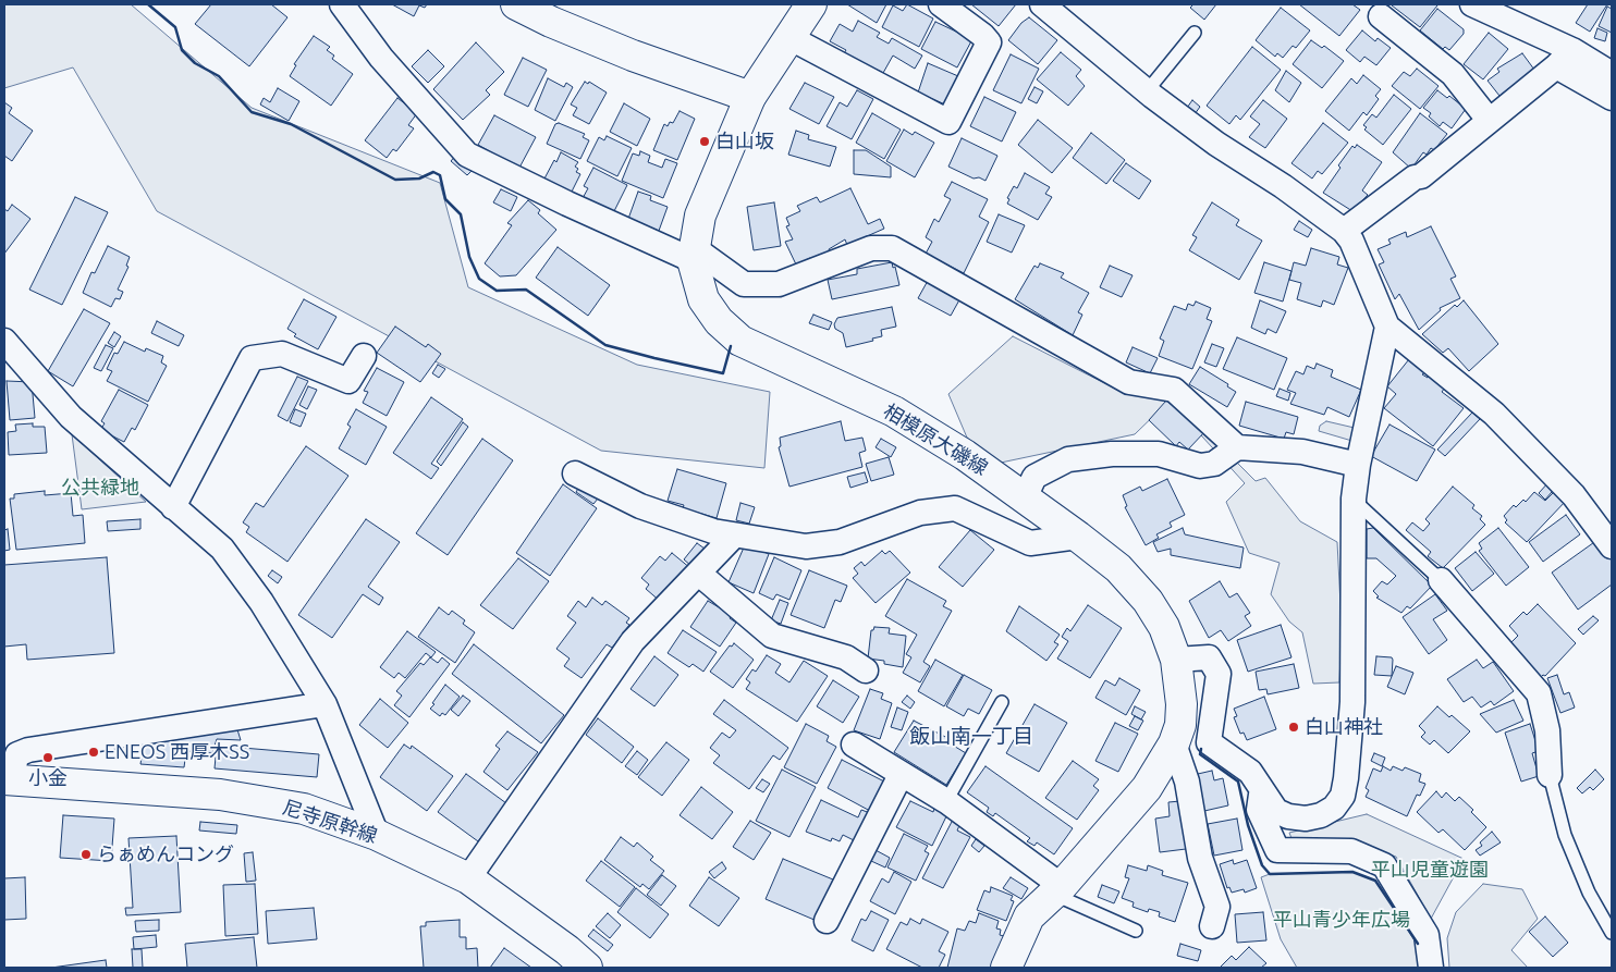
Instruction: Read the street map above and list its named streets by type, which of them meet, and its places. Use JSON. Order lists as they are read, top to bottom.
{
  "streets": {
    "main road": ["相模原大磯線", "尼寺原幹線"]
  },
  "districts": ["飯山南一丁目"],
  "parks": ["公共緑地", "平山児童遊園", "平山青少年広場"],
  "places": [
    "白山坂",
    "白山神社",
    "ENEOS 西厚木SS",
    "小金",
    "らぁめんコング"
  ]
}
